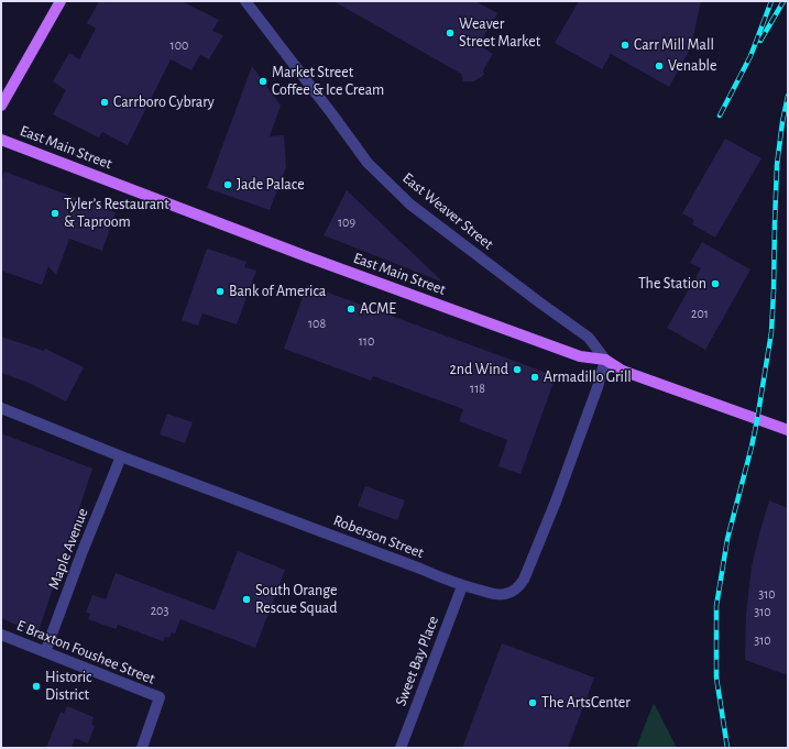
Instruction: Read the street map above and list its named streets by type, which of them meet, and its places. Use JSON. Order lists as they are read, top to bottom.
{
  "streets": {
    "main road": ["East Main Street"],
    "street": [
      "East Weaver Street",
      "Roberson Street",
      "Maple Avenue",
      "E Braxton Foushee Street",
      "Sweet Bay Place"
    ]
  },
  "crossings": [
    ["East Main Street", "East Weaver Street"],
    ["East Main Street", "Roberson Street"],
    ["East Weaver Street", "Roberson Street"],
    ["Roberson Street", "Maple Avenue"],
    ["Roberson Street", "Sweet Bay Place"],
    ["Maple Avenue", "E Braxton Foushee Street"]
  ],
  "places": [
    "Weaver Street Market",
    "Carr Mill Mall",
    "Venable",
    "Market Street Coffee & Ice Cream",
    "Carrboro Cybrary",
    "Jade Palace",
    "Tyler’s Restaurant & Taproom",
    "The Station",
    "Bank of America",
    "ACME",
    "2nd Wind",
    "Armadillo Grill",
    "South Orange Rescue Squad",
    "Historic District",
    "The ArtsCenter"
  ],
  "house_numbers": [
    "100",
    "109",
    "201",
    "108",
    "110",
    "118",
    "310",
    "203",
    "310",
    "310"
  ]
}
